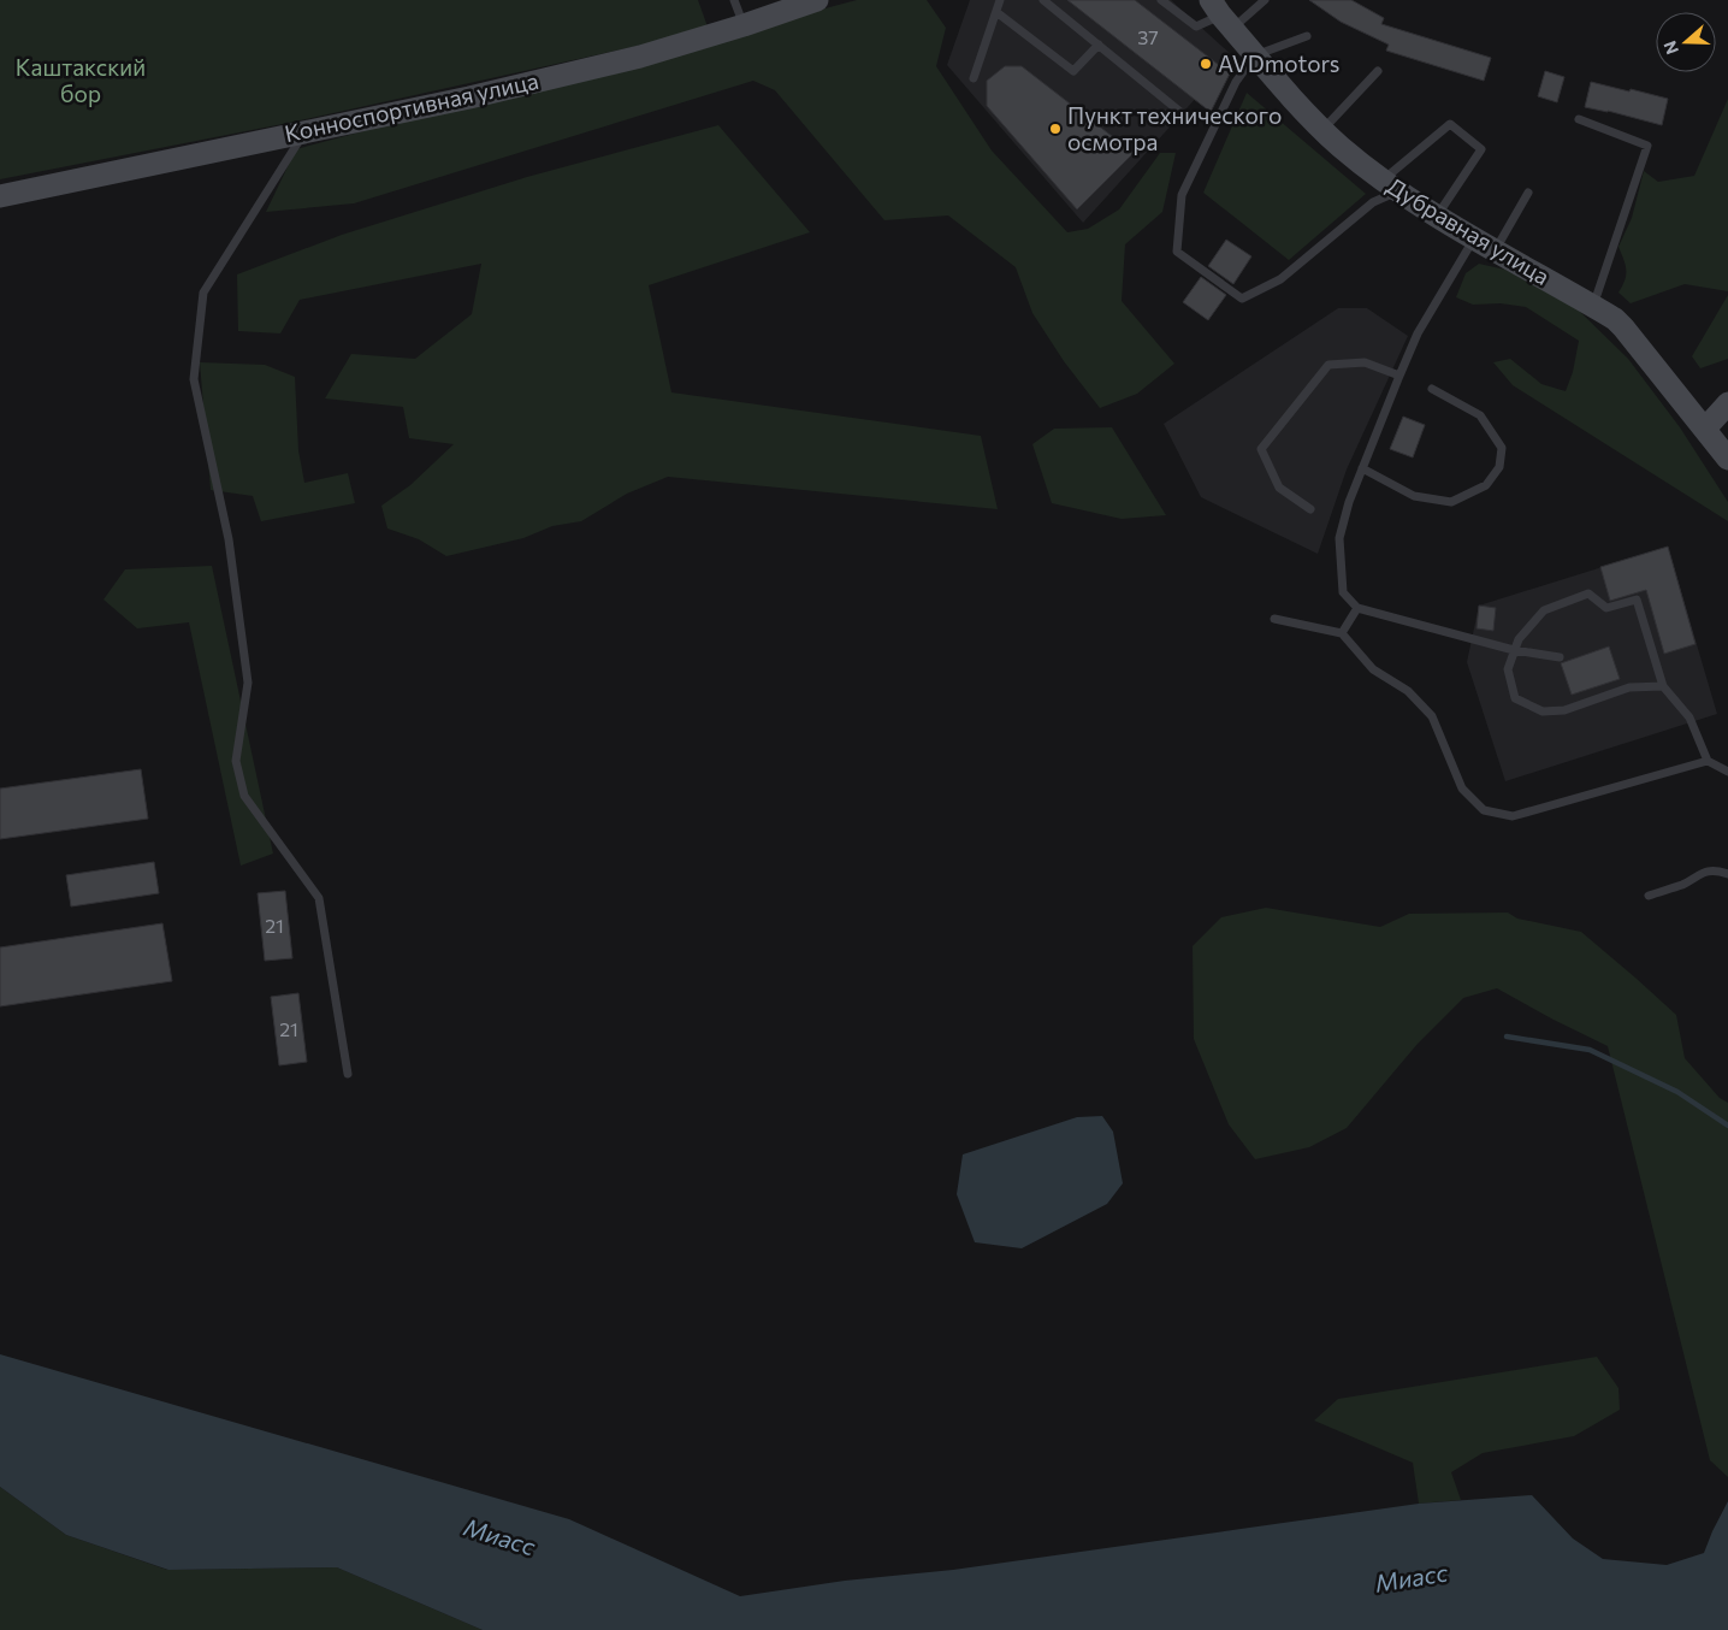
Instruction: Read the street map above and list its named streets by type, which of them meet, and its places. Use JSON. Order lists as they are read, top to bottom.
{
  "streets": {
    "main road": ["Конноспортивная улица", "Дубравная улица"]
  },
  "water": ["Миасс"],
  "parks": ["Каштакский бор"],
  "places": ["AVDmotors", "Пункт технического осмотра"],
  "house_numbers": ["37", "21", "21"],
  "north": "left"
}
